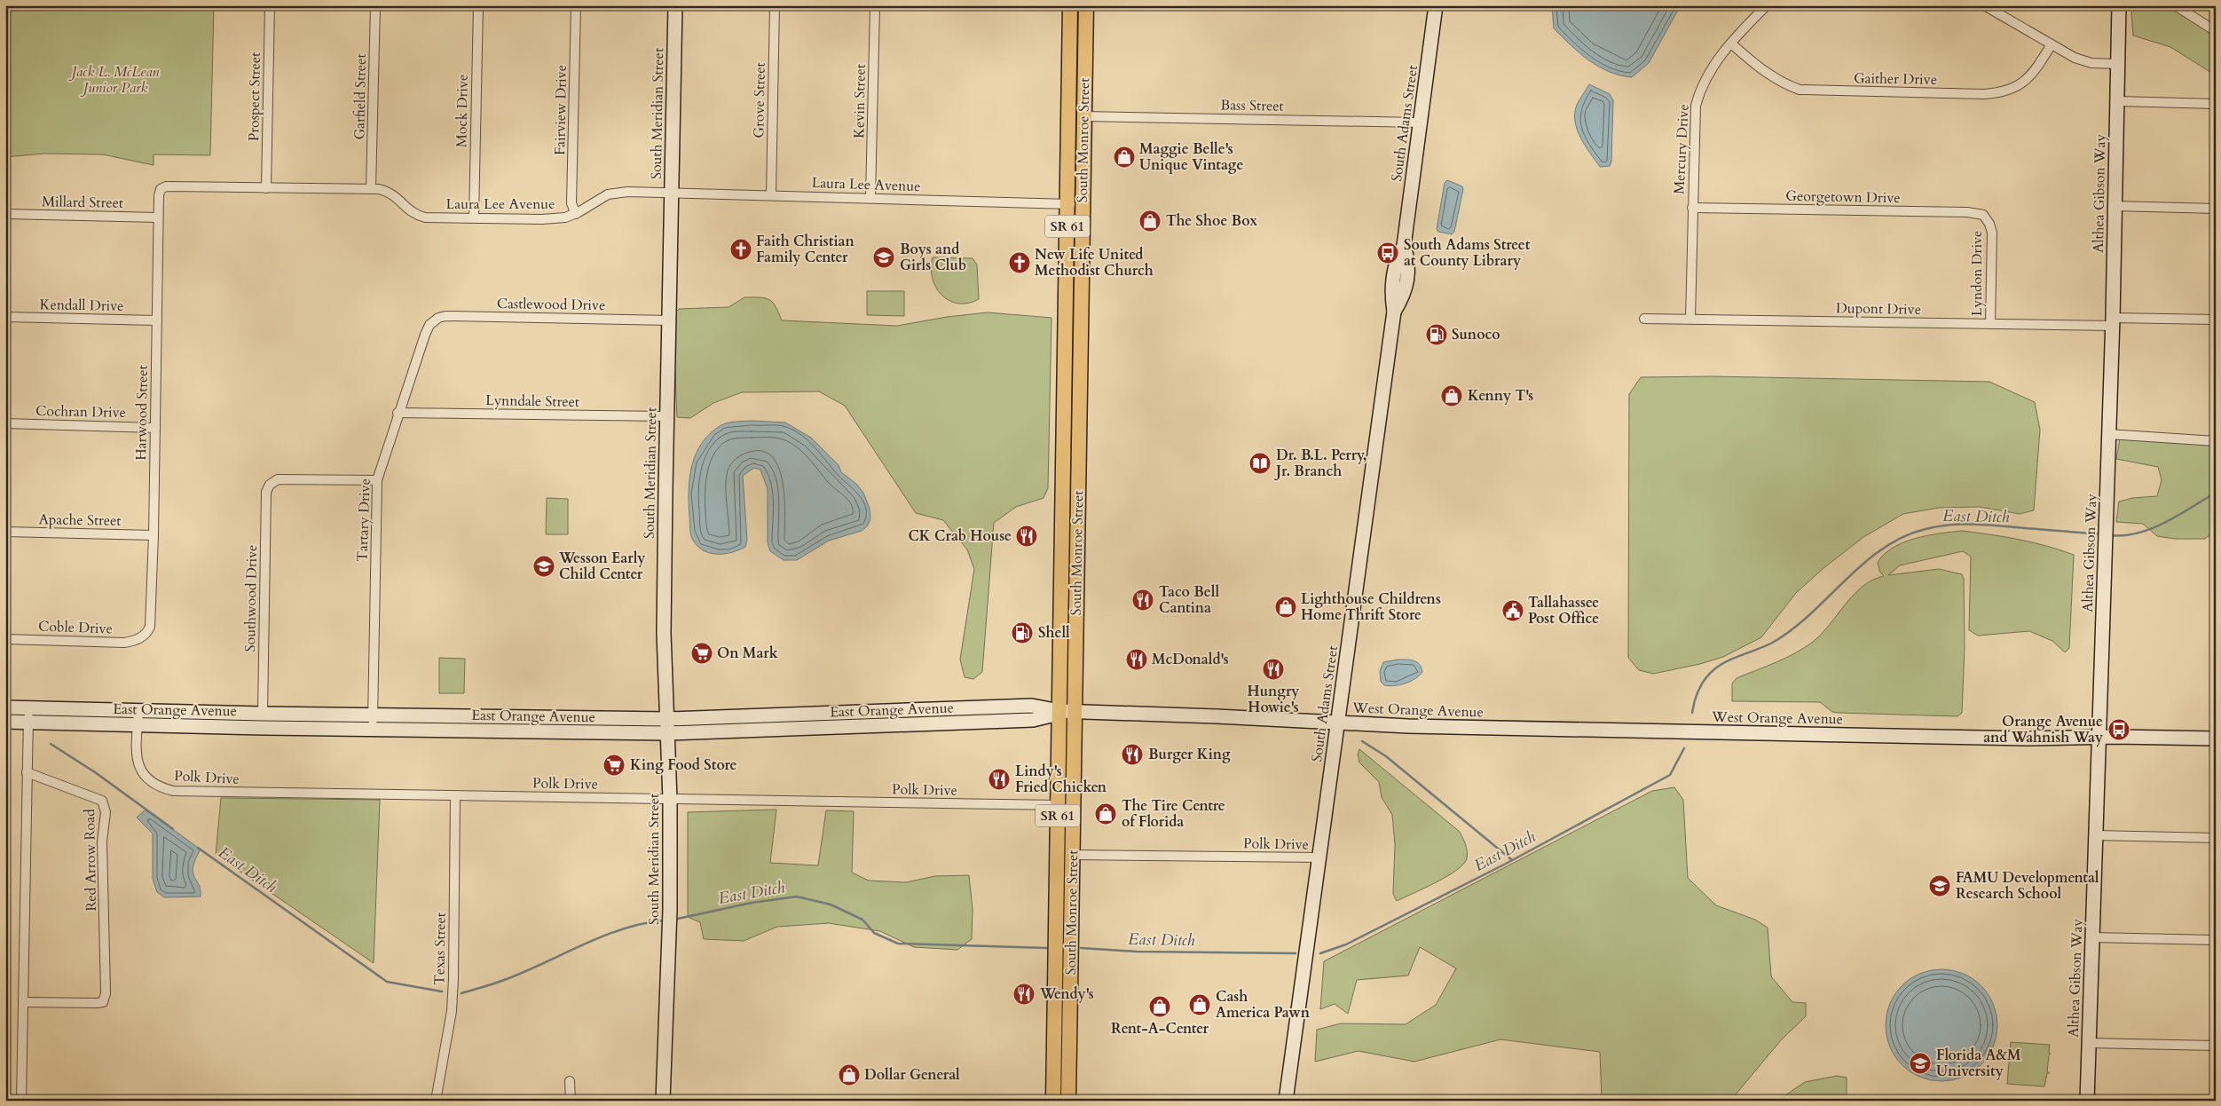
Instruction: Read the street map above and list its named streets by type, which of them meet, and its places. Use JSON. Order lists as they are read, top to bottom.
{
  "streets": {
    "main road": ["South Monroe Street", "SR 61"],
    "street": [
      "Gaither Drive",
      "Prospect Street",
      "Garfield Street",
      "Grove Street",
      "Kevin Street",
      "Bass Street",
      "Fairview Drive",
      "Mock Drive",
      "South Meridian Street",
      "South Adams Street",
      "Mercury Drive",
      "Laura Lee Avenue",
      "Althea Gibson Way",
      "Georgetown Drive",
      "Millard Street",
      "Lyndon Drive",
      "Castlewood Drive",
      "Kendall Drive",
      "Dupont Drive",
      "Lynndale Street",
      "Cochran Drive",
      "Harwood Street",
      "Apache Street",
      "Tartary Drive",
      "Southwood Drive",
      "Coble Drive",
      "East Orange Avenue",
      "West Orange Avenue",
      "Polk Drive",
      "Red Arrow Road",
      "Texas Street"
    ]
  },
  "crossings": [
    ["Gaither Drive", "Mercury Drive"],
    ["Prospect Street", "Laura Lee Avenue"],
    ["Garfield Street", "Laura Lee Avenue"],
    ["Grove Street", "Laura Lee Avenue"],
    ["Kevin Street", "Laura Lee Avenue"],
    ["Bass Street", "South Adams Street"],
    ["Bass Street", "South Monroe Street"],
    ["Fairview Drive", "Laura Lee Avenue"],
    ["Mock Drive", "Laura Lee Avenue"],
    ["South Meridian Street", "Laura Lee Avenue"],
    ["South Meridian Street", "Castlewood Drive"],
    ["South Meridian Street", "Lynndale Street"],
    ["South Meridian Street", "East Orange Avenue"],
    ["South Meridian Street", "Polk Drive"],
    ["South Adams Street", "East Orange Avenue"],
    ["South Adams Street", "West Orange Avenue"],
    ["South Adams Street", "Polk Drive"],
    ["South Monroe Street", "Laura Lee Avenue"],
    ["South Monroe Street", "East Orange Avenue"],
    ["South Monroe Street", "Polk Drive"],
    ["Mercury Drive", "Georgetown Drive"],
    ["Mercury Drive", "Dupont Drive"],
    ["Laura Lee Avenue", "Harwood Street"],
    ["Althea Gibson Way", "Dupont Drive"],
    ["Althea Gibson Way", "West Orange Avenue"],
    ["Georgetown Drive", "Lyndon Drive"],
    ["Millard Street", "Harwood Street"],
    ["Lyndon Drive", "Dupont Drive"],
    ["Castlewood Drive", "Tartary Drive"],
    ["Kendall Drive", "Harwood Street"],
    ["Lynndale Street", "Tartary Drive"],
    ["Cochran Drive", "Harwood Street"],
    ["Harwood Street", "Apache Street"],
    ["Harwood Street", "Coble Drive"],
    ["Tartary Drive", "Southwood Drive"],
    ["Tartary Drive", "East Orange Avenue"],
    ["Southwood Drive", "East Orange Avenue"],
    ["East Orange Avenue", "West Orange Avenue"],
    ["East Orange Avenue", "Polk Drive"],
    ["Polk Drive", "Texas Street"]
  ],
  "water": ["East Ditch"],
  "parks": ["Jack L. McLean Junior Park"],
  "places": {
    "shop": [
      "Maggie Belle's Unique Vintage",
      "The Shoe Box",
      "Kenny T's",
      "Lighthouse Childrens Home Thrift Store",
      "The Tire Centre of Florida",
      "Cash America Pawn",
      "Rent-A-Center",
      "Dollar General"
    ],
    "church": ["Faith Christian Family Center", "New Life United Methodist Church"],
    "bus stop": ["South Adams Street at County Library", "Orange Avenue and Wahnish Way"],
    "school or university": [
      "Boys and Girls Club",
      "Wesson Early Child Center",
      "FAMU Developmental Research School",
      "Florida A&M University"
    ],
    "fuel station": ["Sunoco", "Shell"],
    "library": ["Dr. B.L. Perry, Jr. Branch"],
    "restaurant": [
      "CK Crab House",
      "Taco Bell Cantina",
      "McDonald's",
      "Hungry Howie's",
      "Burger King",
      "Lindy's Fried Chicken",
      "Wendy's"
    ],
    "public building": ["Tallahassee Post Office"],
    "supermarket": ["On Mark", "King Food Store"]
  }
}
